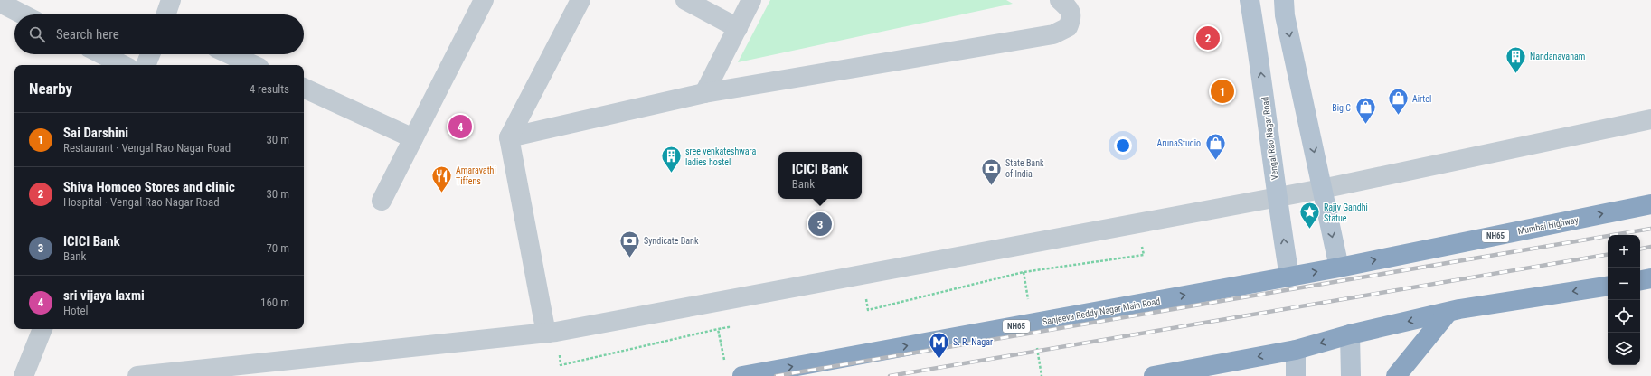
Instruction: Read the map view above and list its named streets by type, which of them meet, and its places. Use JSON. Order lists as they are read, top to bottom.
{
  "streets": {
    "highway": ["Mumbai Highway", "NH65", "Sanjeeva Reddy Nagar Main Road"],
    "main road": ["Vengal Rao Nagar Road"]
  },
  "crossings": [
    ["Vengal Rao Nagar Road", "NH65"],
    ["Vengal Rao Nagar Road", "Sanjeeva Reddy Nagar Main Road"],
    ["Mumbai Highway", "NH65"],
    ["NH65", "Sanjeeva Reddy Nagar Main Road"]
  ],
  "one_way": ["Sanjeeva Reddy Nagar Main Road"],
  "places": {
    "building": ["Nandanavanam", "sree venkateshwara ladies hostel"],
    "shop": ["Airtel", "Big C", "ArunaStudio"],
    "bank": ["State Bank of India", "Syndicate Bank"],
    "restaurant": ["Amaravathi Tiffens"],
    "place": ["Rajiv Gandhi Statue"],
    "metro station": ["S. R. Nagar"]
  },
  "page": {
    "search": "Search here",
    "pins": [
      "2",
      "1",
      "4",
      "3"
    ],
    "heading": ["Nearby", "4 results"],
    "list": [
      {
        "mark": "1",
        "name": "Sai Darshini",
        "note": "Restaurant · Vengal Rao Nagar Road",
        "value": "30 m"
      },
      {
        "mark": "2",
        "name": "Shiva Homoeo Stores and clinic",
        "note": "Hospital · Vengal Rao Nagar Road",
        "value": "30 m"
      },
      {
        "mark": "3",
        "name": "ICICI Bank",
        "note": "Bank",
        "value": "70 m"
      },
      {
        "mark": "4",
        "name": "sri vijaya laxmi",
        "note": "Hotel",
        "value": "160 m"
      }
    ],
    "popup": ["ICICI Bank", "Bank"],
    "map_buttons": ["+", "−"]
  }
}
